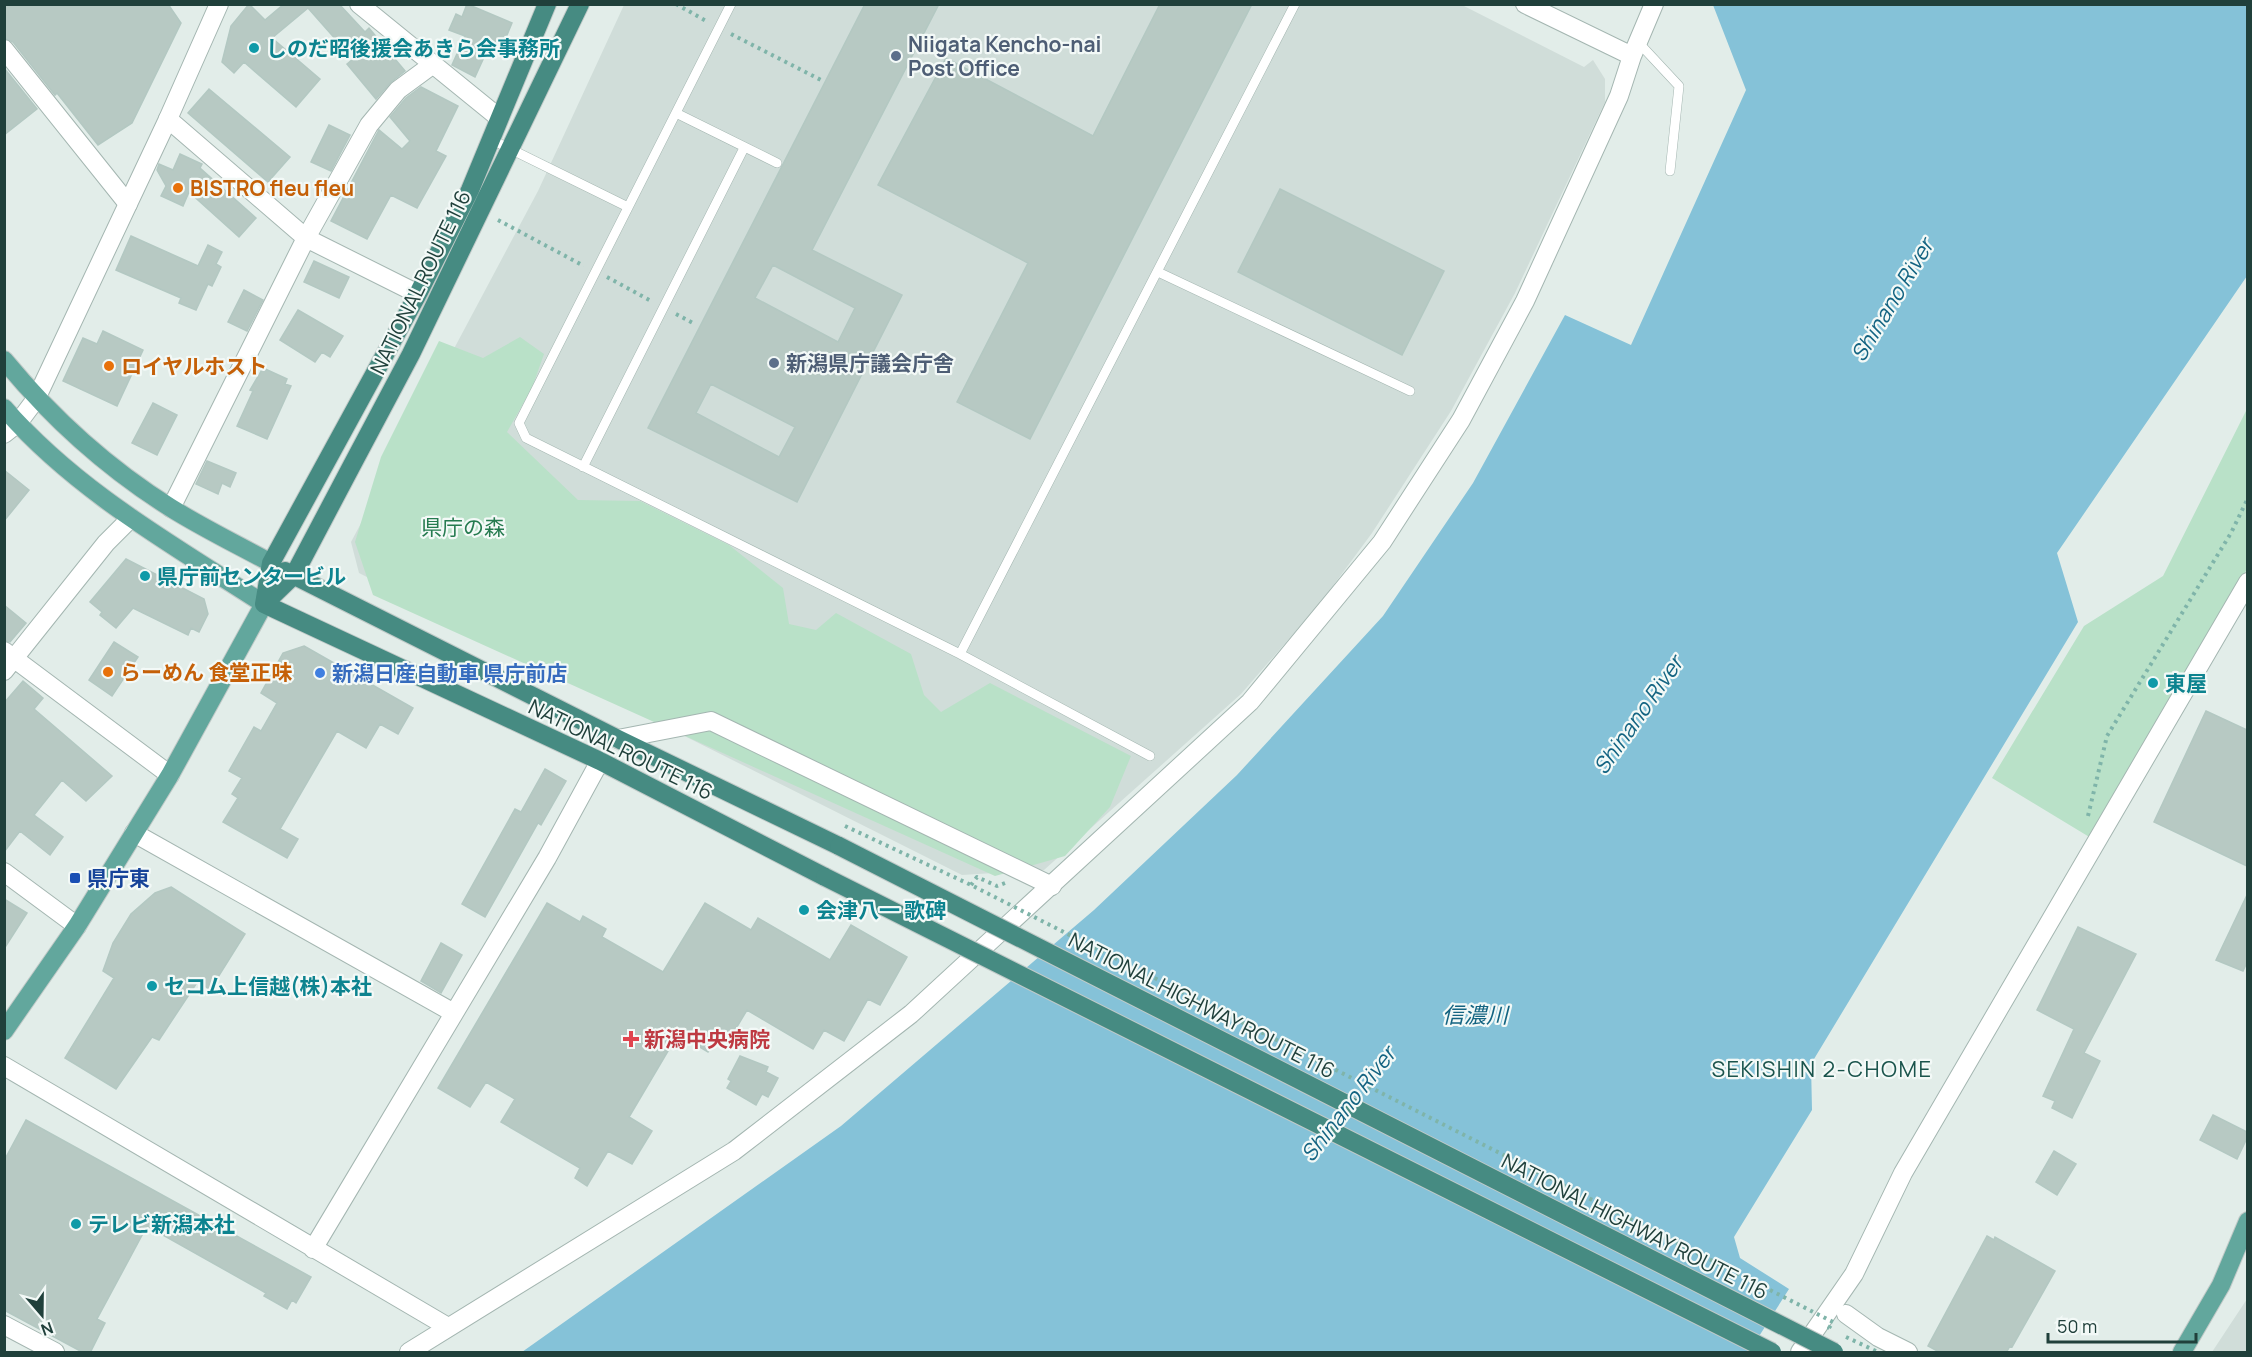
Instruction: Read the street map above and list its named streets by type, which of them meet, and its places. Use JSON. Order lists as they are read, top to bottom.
{
  "streets": {
    "highway": ["NATIONAL ROUTE 116", "NATIONAL HIGHWAY ROUTE 116"]
  },
  "crossings": [
    ["NATIONAL ROUTE 116", "NATIONAL HIGHWAY ROUTE 116"]
  ],
  "districts": ["SEKISHIN 2-CHOME"],
  "water": ["Shinano River", "信濃川"],
  "parks": ["県庁の森"],
  "places": {
    "other": [
      "しのだ昭後援会あきら会事務所",
      "Niigata Kencho-nai Post Office",
      "BISTRO fleu fleu",
      "新潟県庁議会庁舎",
      "ロイヤルホスト",
      "県庁前センタービル",
      "らーめん 食堂正味",
      "新潟日産自動車 県庁前店",
      "東屋",
      "会津八一 歌碑",
      "セコム上信越(株)本社",
      "テレビ新潟本社"
    ],
    "transit": ["県庁東"],
    "health": ["新潟中央病院"]
  },
  "scale_bar": "50 m",
  "north": "bottom"
}
